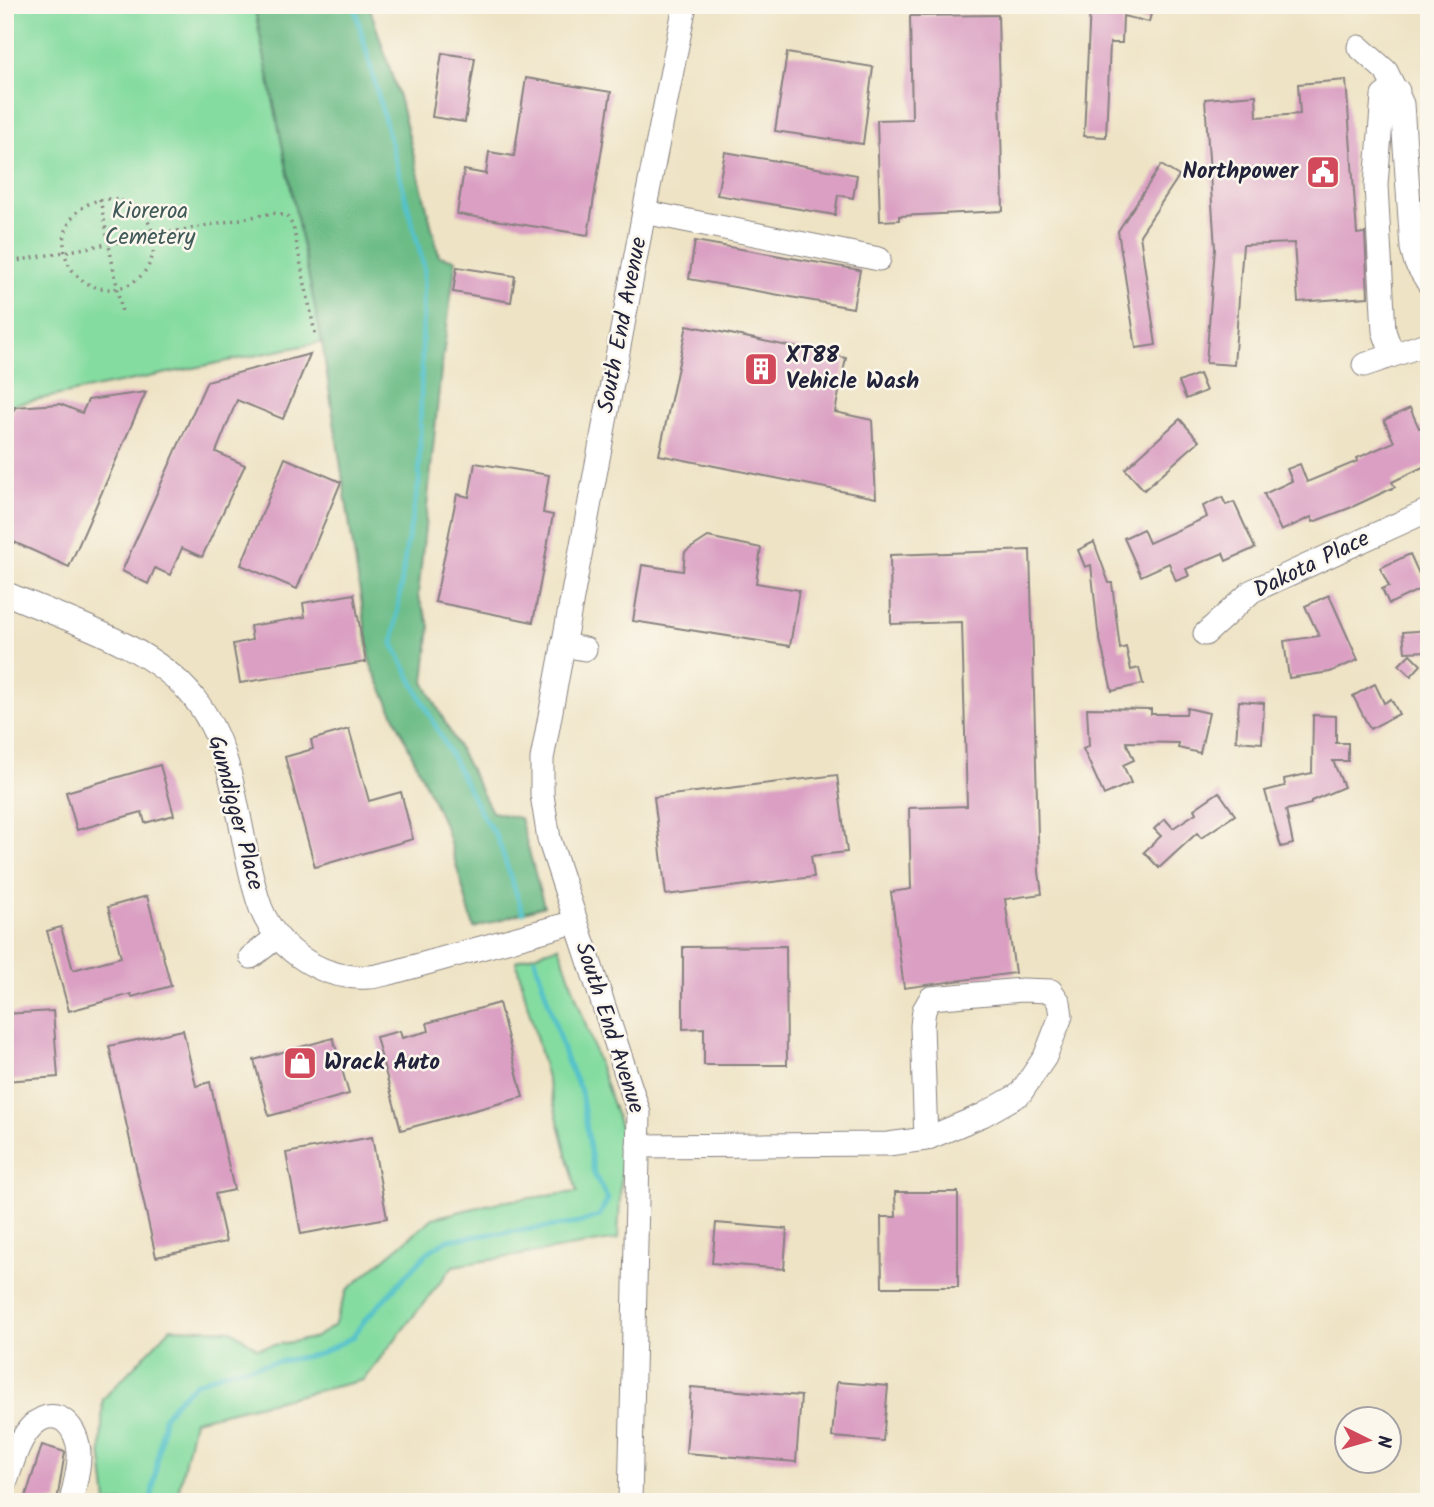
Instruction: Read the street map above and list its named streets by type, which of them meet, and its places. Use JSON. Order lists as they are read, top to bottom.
{
  "streets": {
    "street": ["South End Avenue", "Dakota Place", "Gumdigger Place"]
  },
  "crossings": [
    ["South End Avenue", "Gumdigger Place"]
  ],
  "parks": ["Kioreroa Cemetery"],
  "places": {
    "public building": ["Northpower"],
    "building": ["XT88 Vehicle Wash"],
    "shop": ["Wrack Auto"]
  },
  "north": "right"
}
